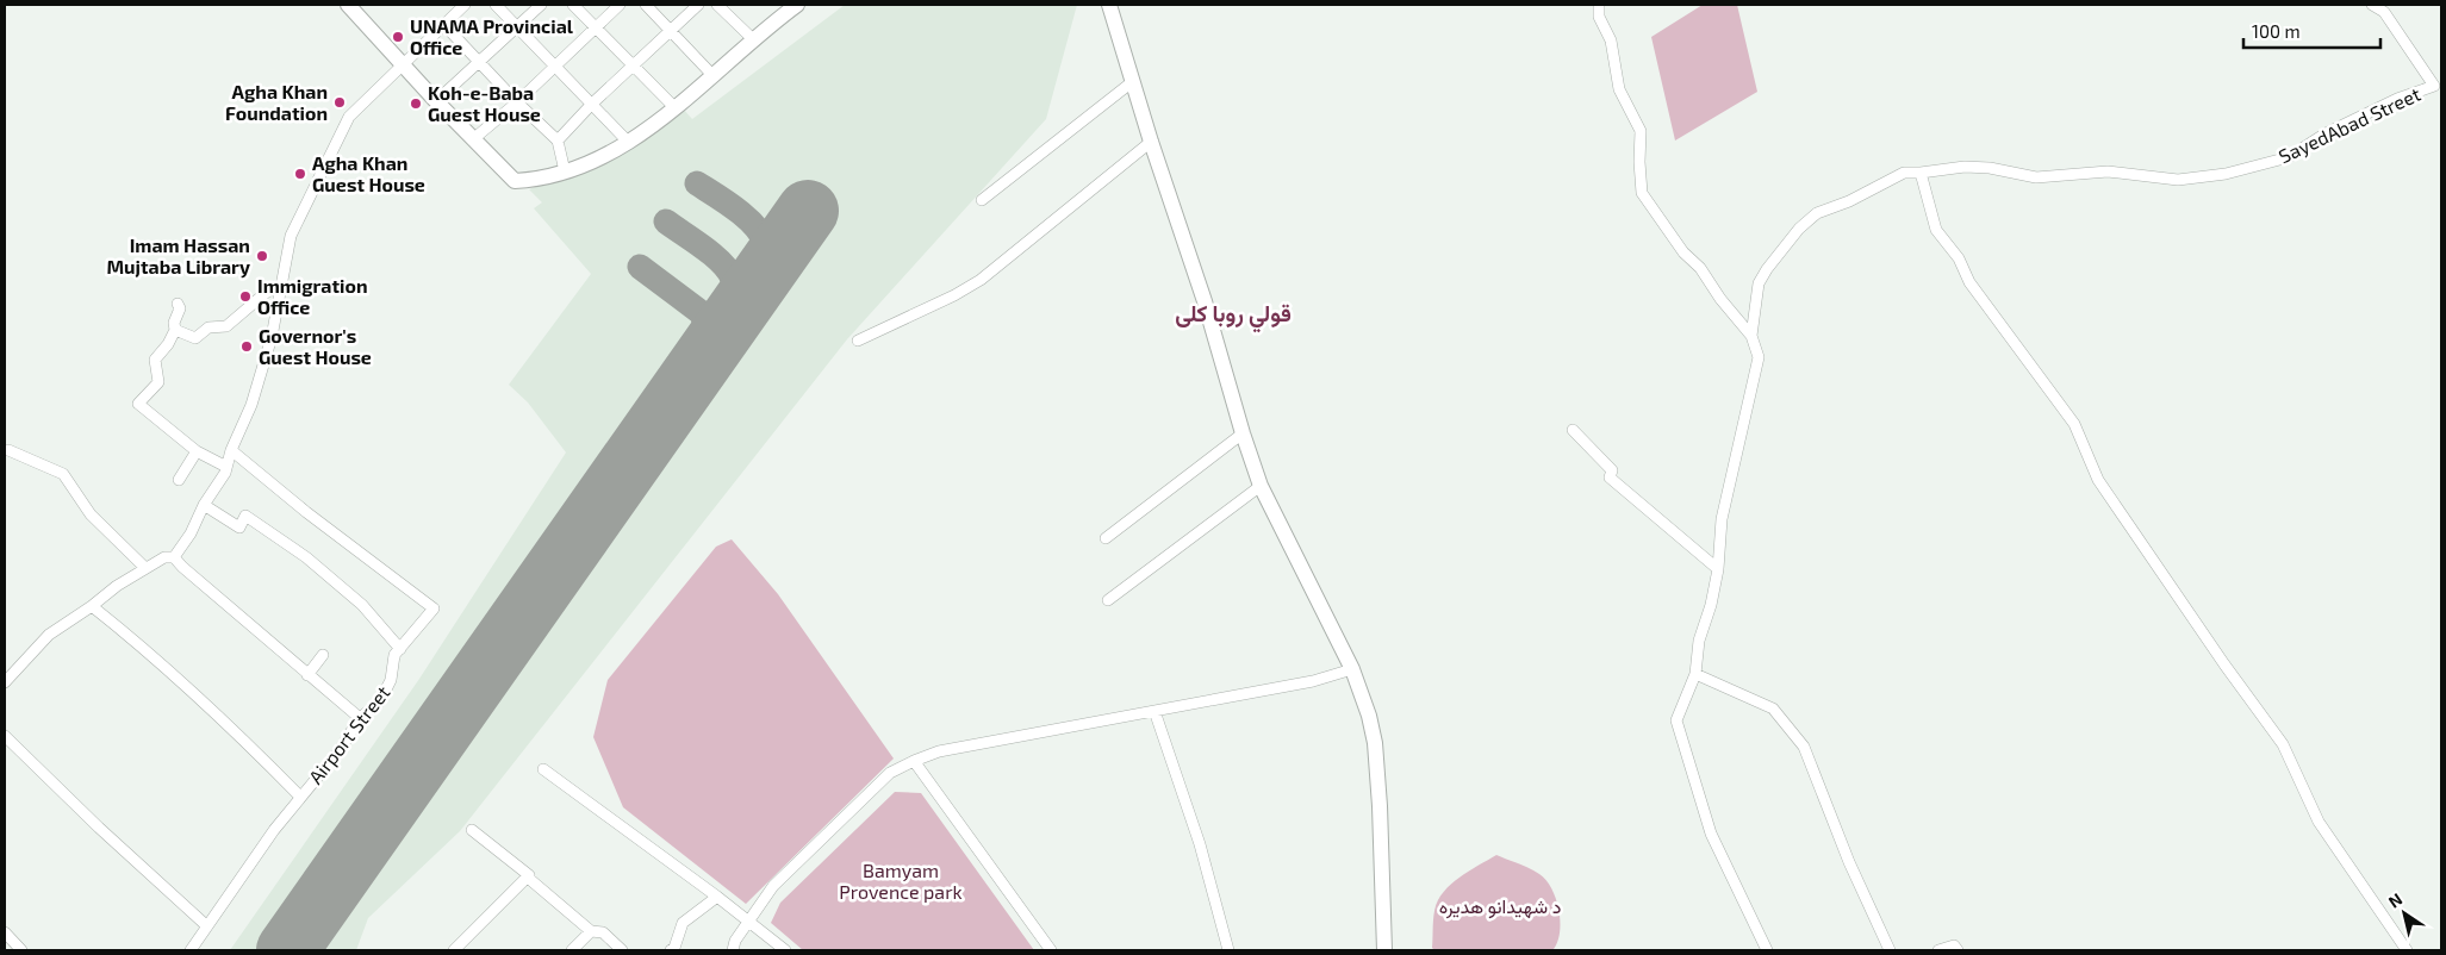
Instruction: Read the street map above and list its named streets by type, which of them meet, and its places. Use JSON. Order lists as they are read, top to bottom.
{
  "streets": {
    "street": ["SayedAbad Street", "Airport Street"]
  },
  "districts": ["قولي روبا کلی"],
  "parks": ["Bamyam Provence park", "د شهیدانو هدیره"],
  "places": [
    "UNAMA Provincial Office",
    "Agha Khan Foundation",
    "Koh-e-Baba Guest House",
    "Agha Khan Guest House",
    "Imam Hassan Mujtaba Library",
    "Immigration Office",
    "Governor's Guest House"
  ],
  "scale_bar": "100 m",
  "north": "top left"
}
